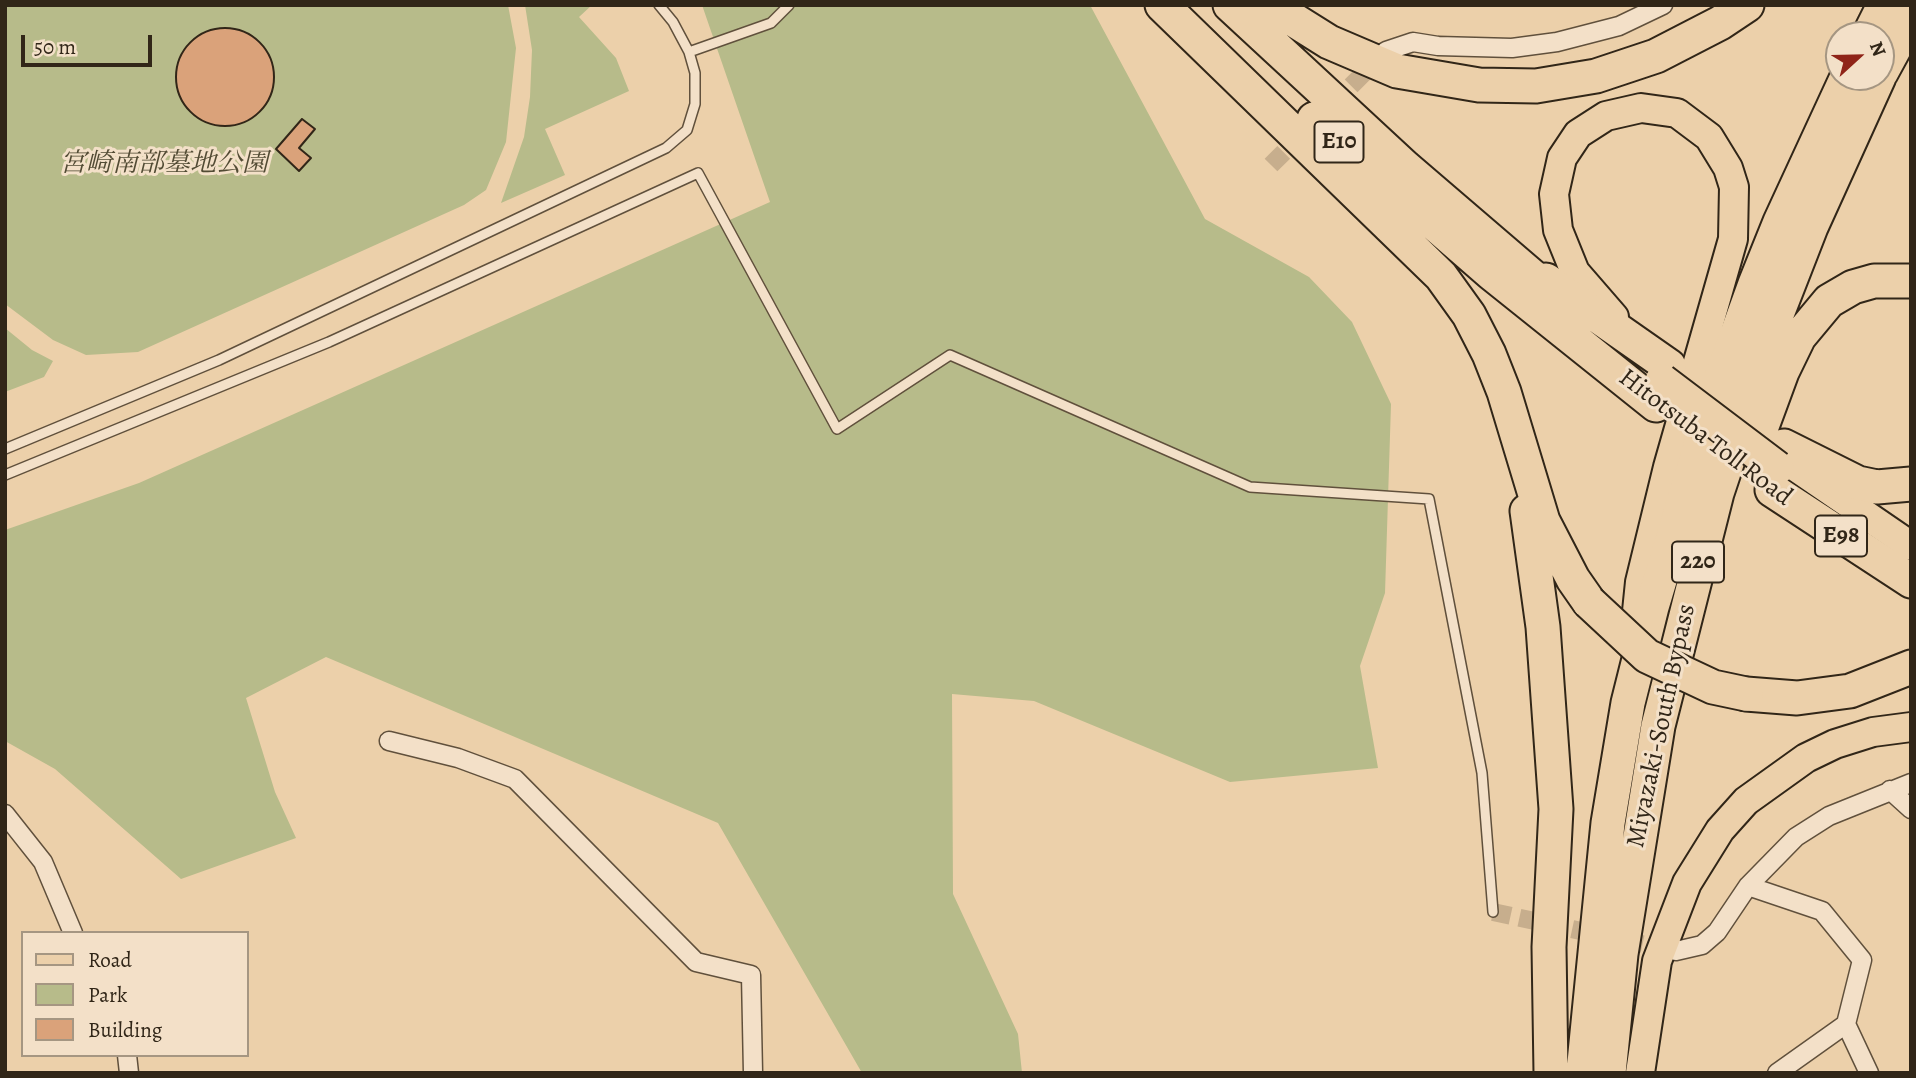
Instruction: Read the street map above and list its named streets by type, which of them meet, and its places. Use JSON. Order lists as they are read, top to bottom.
{
  "streets": {
    "highway": [
      "E10",
      "Hitotsuba Toll Road",
      "E98",
      "220",
      "Miyazaki-South Bypass"
    ]
  },
  "crossings": [
    ["E10", "E98"],
    ["Hitotsuba Toll Road", "E98"]
  ],
  "parks": ["宮崎南部墓地公園"],
  "legend": ["Road", "Park", "Building"],
  "scale_bar": "50 m",
  "north": "right"
}
